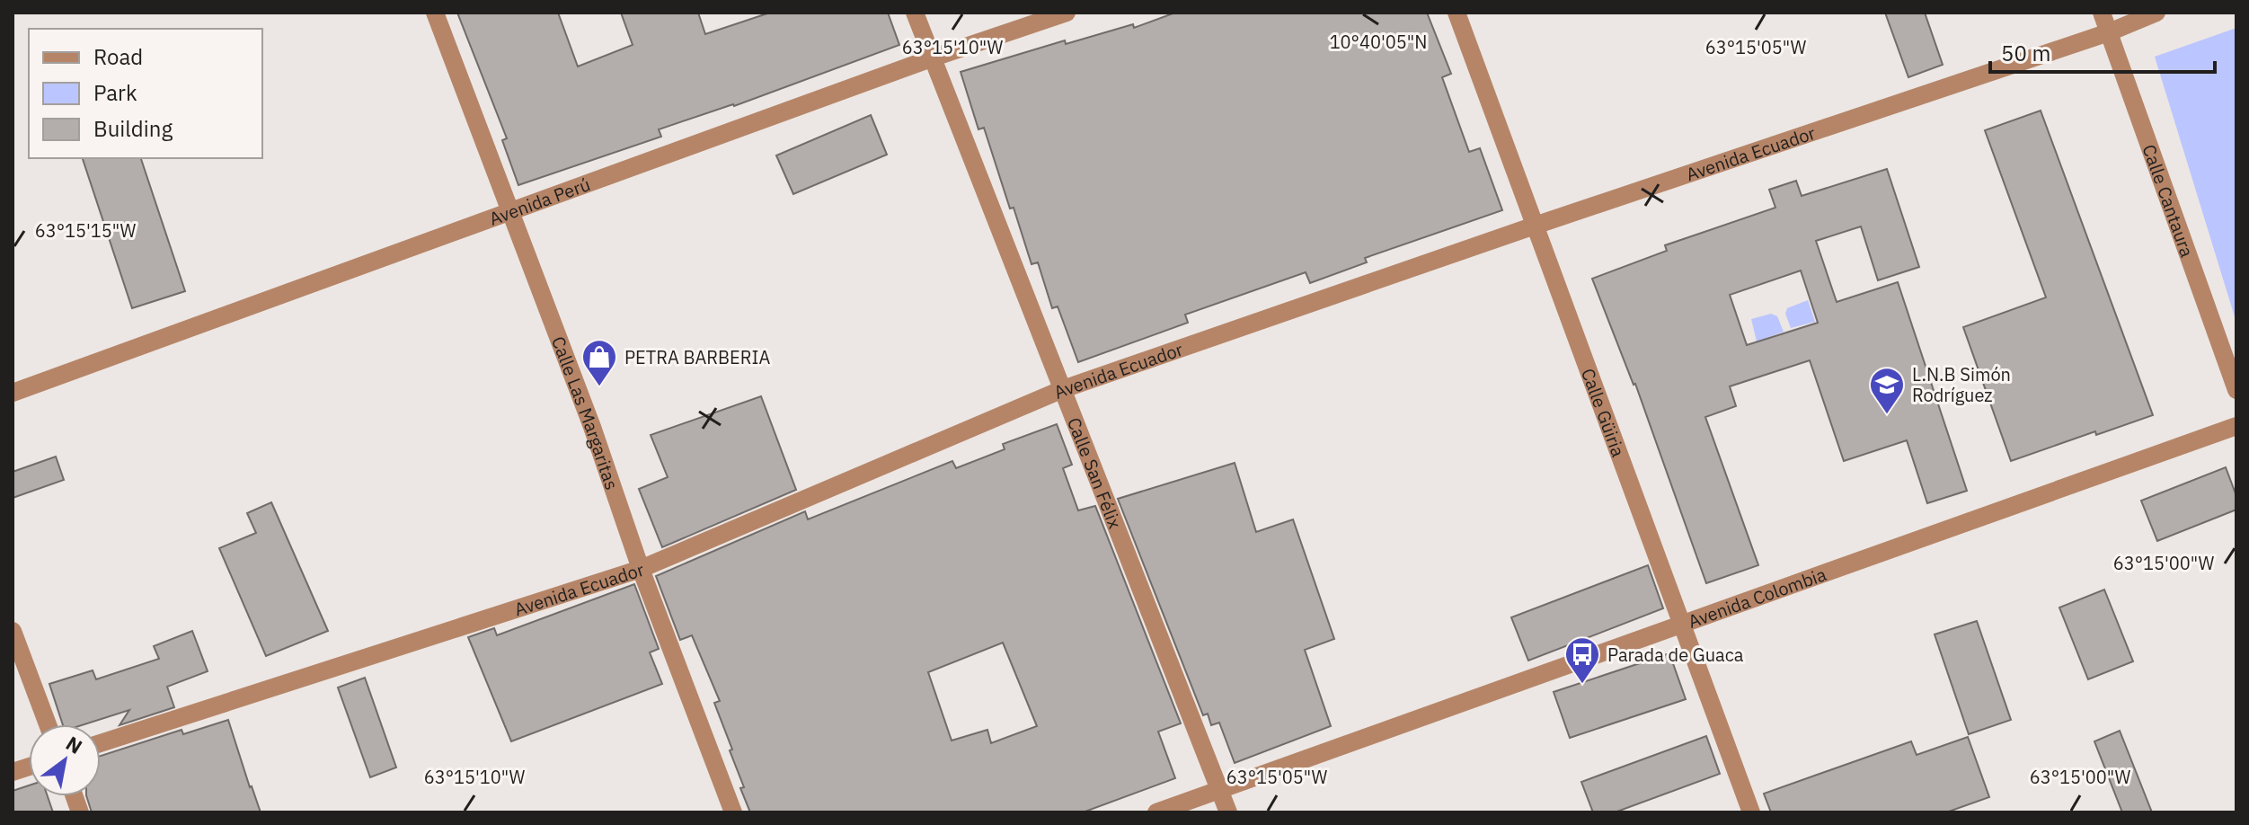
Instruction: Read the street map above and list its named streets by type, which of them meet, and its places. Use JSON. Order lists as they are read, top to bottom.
{
  "streets": {
    "street": [
      "Avenida Ecuador",
      "Avenida Perú",
      "Calle Cantaura",
      "Calle Las Margaritas",
      "Calle Güiria",
      "Calle San Félix",
      "Avenida Colombia"
    ]
  },
  "crossings": [
    ["Avenida Ecuador", "Calle Cantaura"],
    ["Avenida Ecuador", "Calle Las Margaritas"],
    ["Avenida Ecuador", "Calle Güiria"],
    ["Avenida Ecuador", "Calle San Félix"],
    ["Avenida Perú", "Calle Las Margaritas"],
    ["Avenida Perú", "Calle San Félix"],
    ["Calle Güiria", "Avenida Colombia"],
    ["Calle San Félix", "Avenida Colombia"]
  ],
  "places": {
    "shop": ["PETRA BARBERIA"],
    "school or university": ["L.N.B Simón Rodríguez"],
    "bus stop": ["Parada de Guaca"]
  },
  "legend": ["Road", "Park", "Building"],
  "scale_bar": "50 m",
  "north": "top right",
  "coordinates": [
    "10°40'05\"N",
    "63°15'10\"W",
    "63°15'05\"W",
    "63°15'15\"W",
    "63°15'00\"W"
  ]
}
